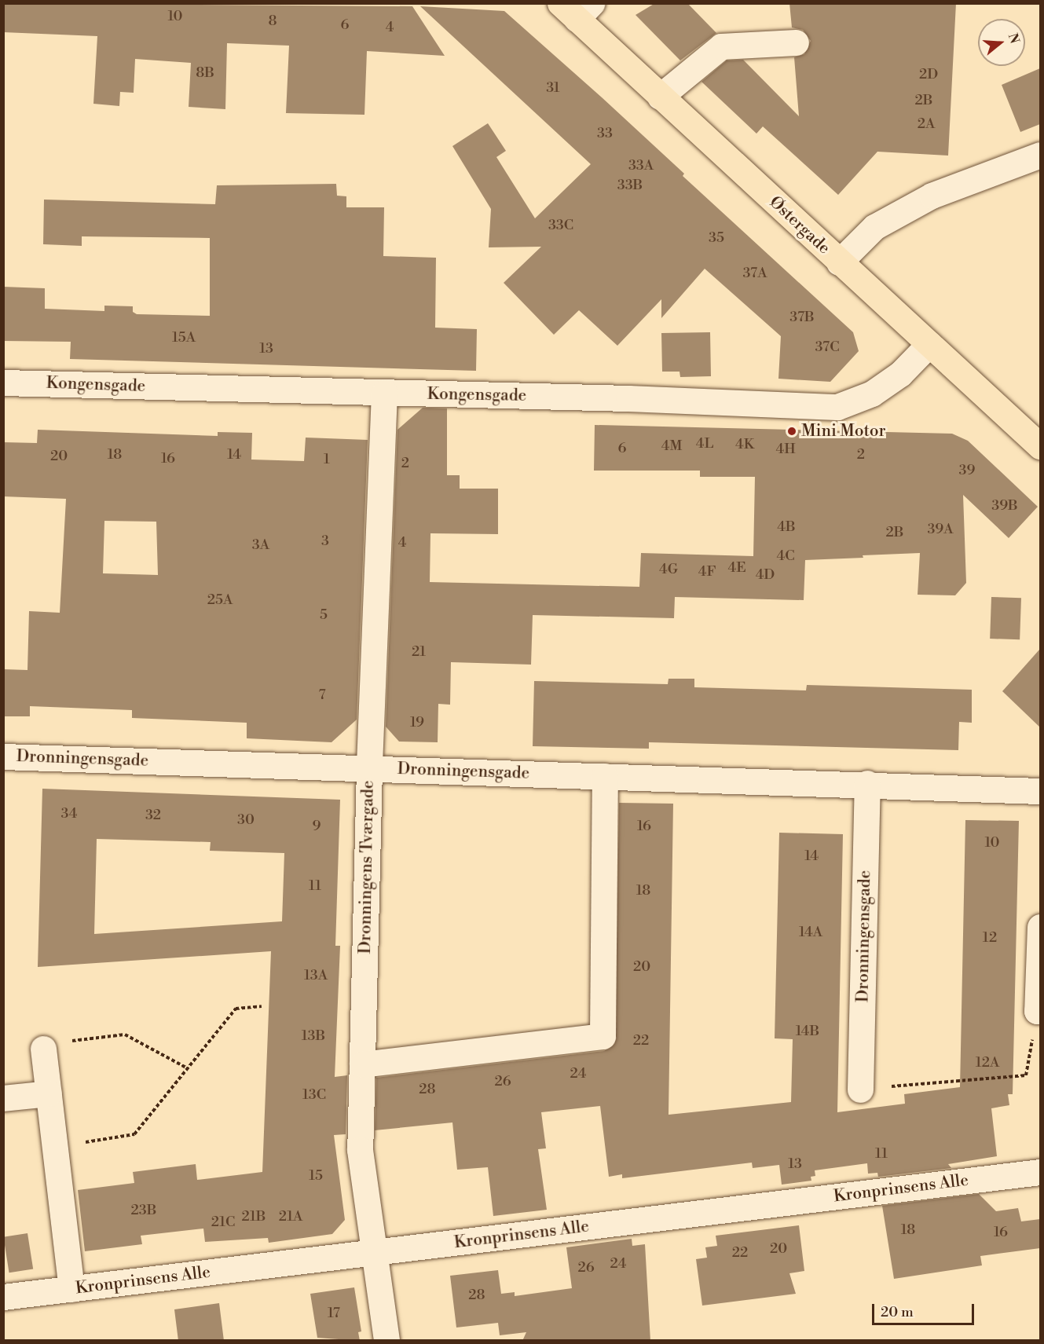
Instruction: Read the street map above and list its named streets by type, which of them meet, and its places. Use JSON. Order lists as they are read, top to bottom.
{
  "streets": {
    "main road": ["Østergade"],
    "street": [
      "Kongensgade",
      "Dronningensgade",
      "Dronningens Tværgade",
      "Kronprinsens Alle"
    ]
  },
  "crossings": [
    ["Østergade", "Kongensgade"],
    ["Kongensgade", "Dronningens Tværgade"],
    ["Dronningensgade", "Dronningens Tværgade"],
    ["Dronningens Tværgade", "Kronprinsens Alle"]
  ],
  "places": ["Mini Motor"],
  "house_numbers": [
    "10",
    "8",
    "6",
    "4",
    "8B",
    "2D",
    "31",
    "2B",
    "2A",
    "33",
    "33A",
    "33B",
    "33C",
    "35",
    "37A",
    "37B",
    "15A",
    "37C",
    "13",
    "4L",
    "4K",
    "4M",
    "6",
    "4H",
    "18",
    "14",
    "2",
    "20",
    "16",
    "1",
    "2",
    "39",
    "39B",
    "4B",
    "39A",
    "2B",
    "3",
    "4",
    "3A",
    "4C",
    "4E",
    "4G",
    "4F",
    "4D",
    "25A",
    "5",
    "21",
    "7",
    "19",
    "34",
    "32",
    "30",
    "9",
    "16",
    "10",
    "14",
    "11",
    "18",
    "14A",
    "12",
    "20",
    "13A",
    "14B",
    "13B",
    "22",
    "12A",
    "24",
    "26",
    "28",
    "13C",
    "11",
    "13",
    "15",
    "23B",
    "21B",
    "21A",
    "21C",
    "18",
    "16",
    "20",
    "22",
    "24",
    "26",
    "28",
    "17"
  ],
  "scale_bar": "20 m",
  "north": "right"
}
